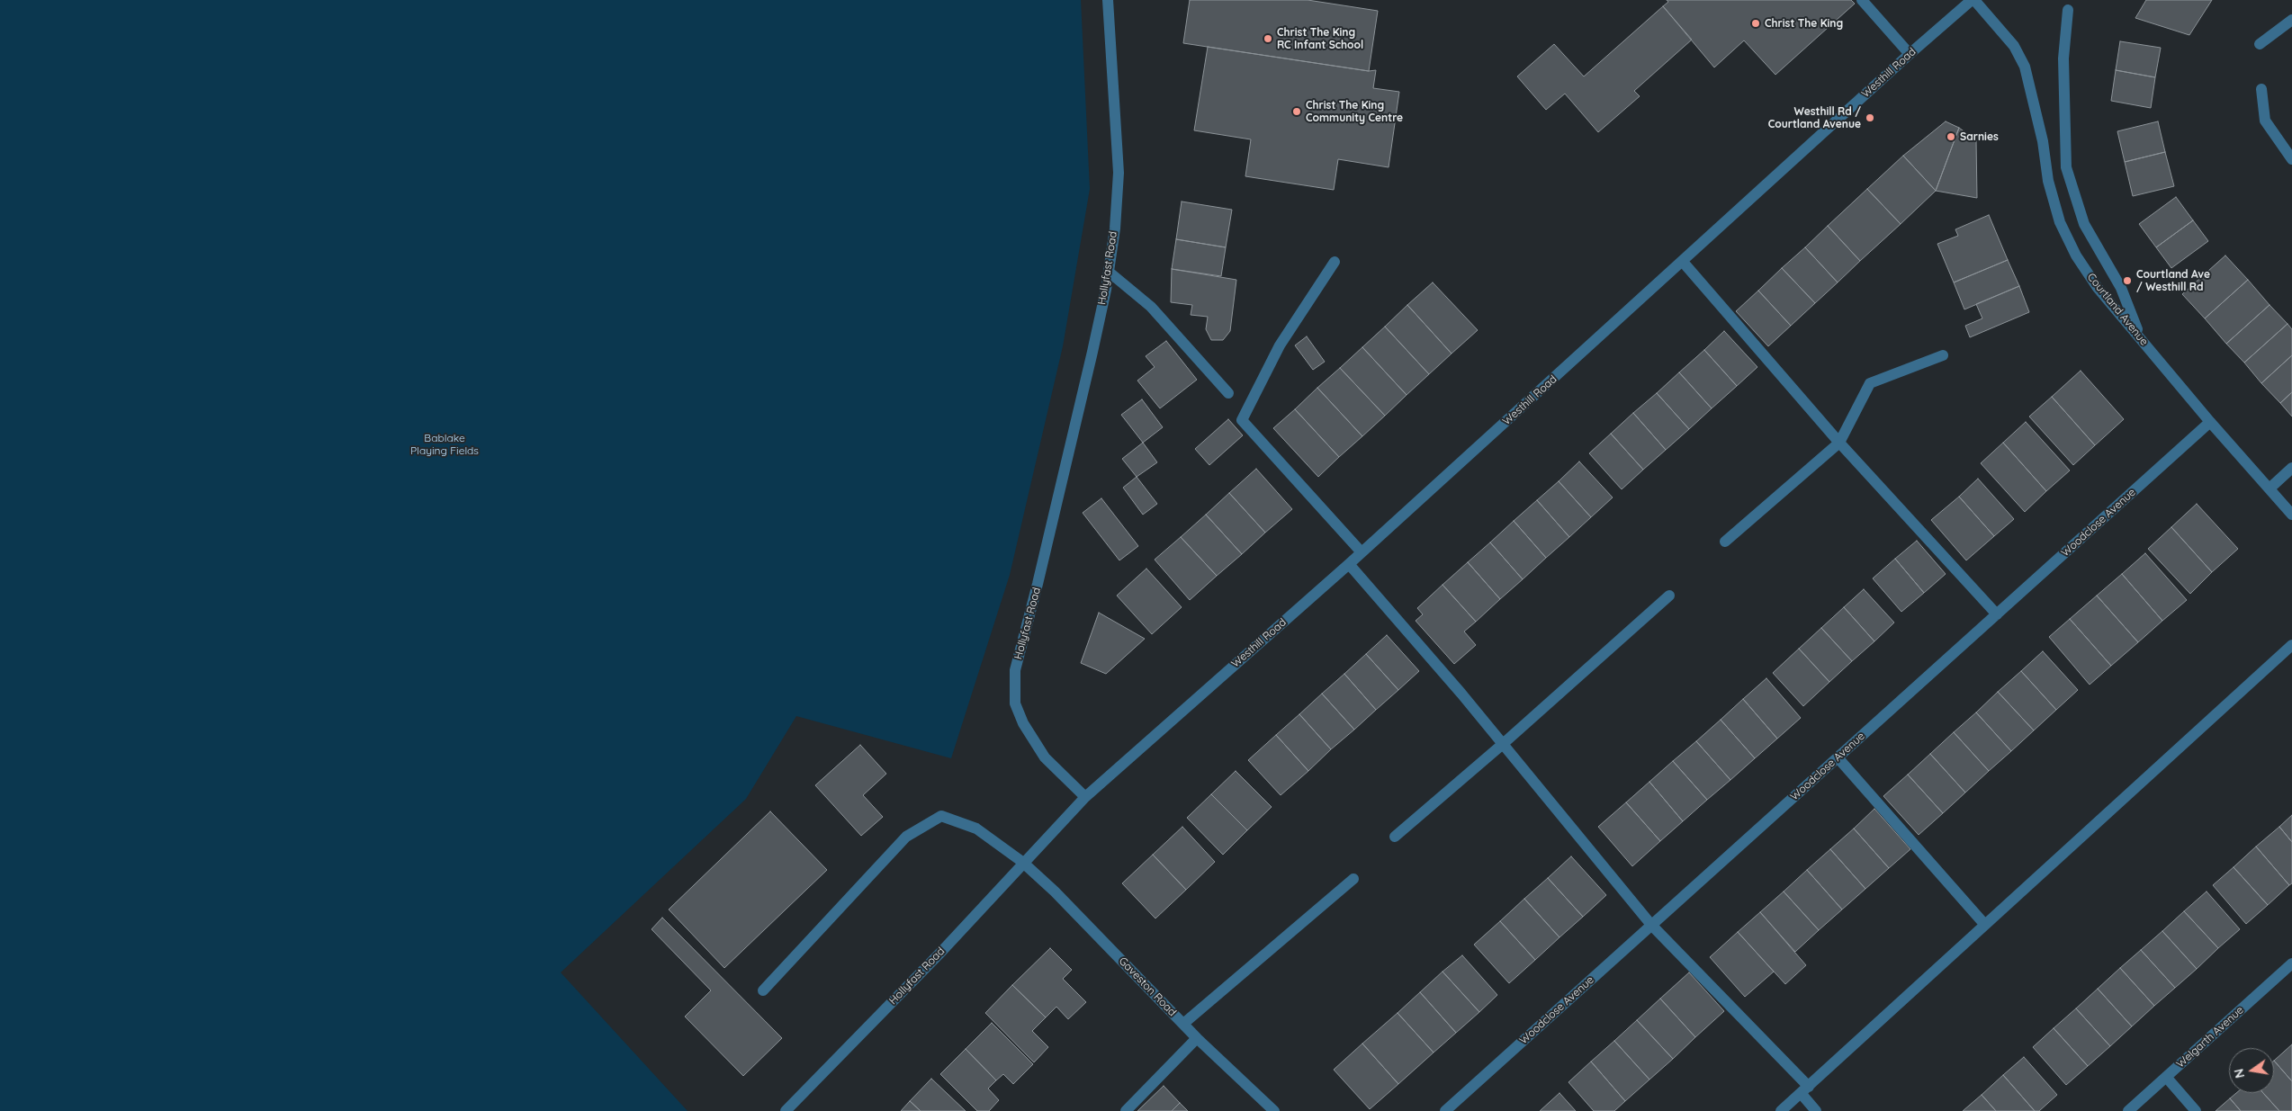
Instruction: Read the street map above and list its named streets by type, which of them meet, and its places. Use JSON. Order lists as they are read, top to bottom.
{
  "streets": {
    "street": [
      "Westhill Road",
      "Hollyfast Road",
      "Courtland Avenue",
      "Woodclose Avenue",
      "Gaveston Road",
      "Welgarth Avenue"
    ]
  },
  "crossings": [
    ["Westhill Road", "Hollyfast Road"],
    ["Westhill Road", "Courtland Avenue"],
    ["Hollyfast Road", "Gaveston Road"],
    ["Courtland Avenue", "Woodclose Avenue"]
  ],
  "parks": ["Bablake Playing Fields"],
  "places": [
    "Christ The King",
    "Christ The King RC Infant School",
    "Christ The King Community Centre",
    "Westhill Rd / Courtland Avenue",
    "Sarnies",
    "Courtland Ave / Westhill Rd"
  ],
  "north": "left"
}
